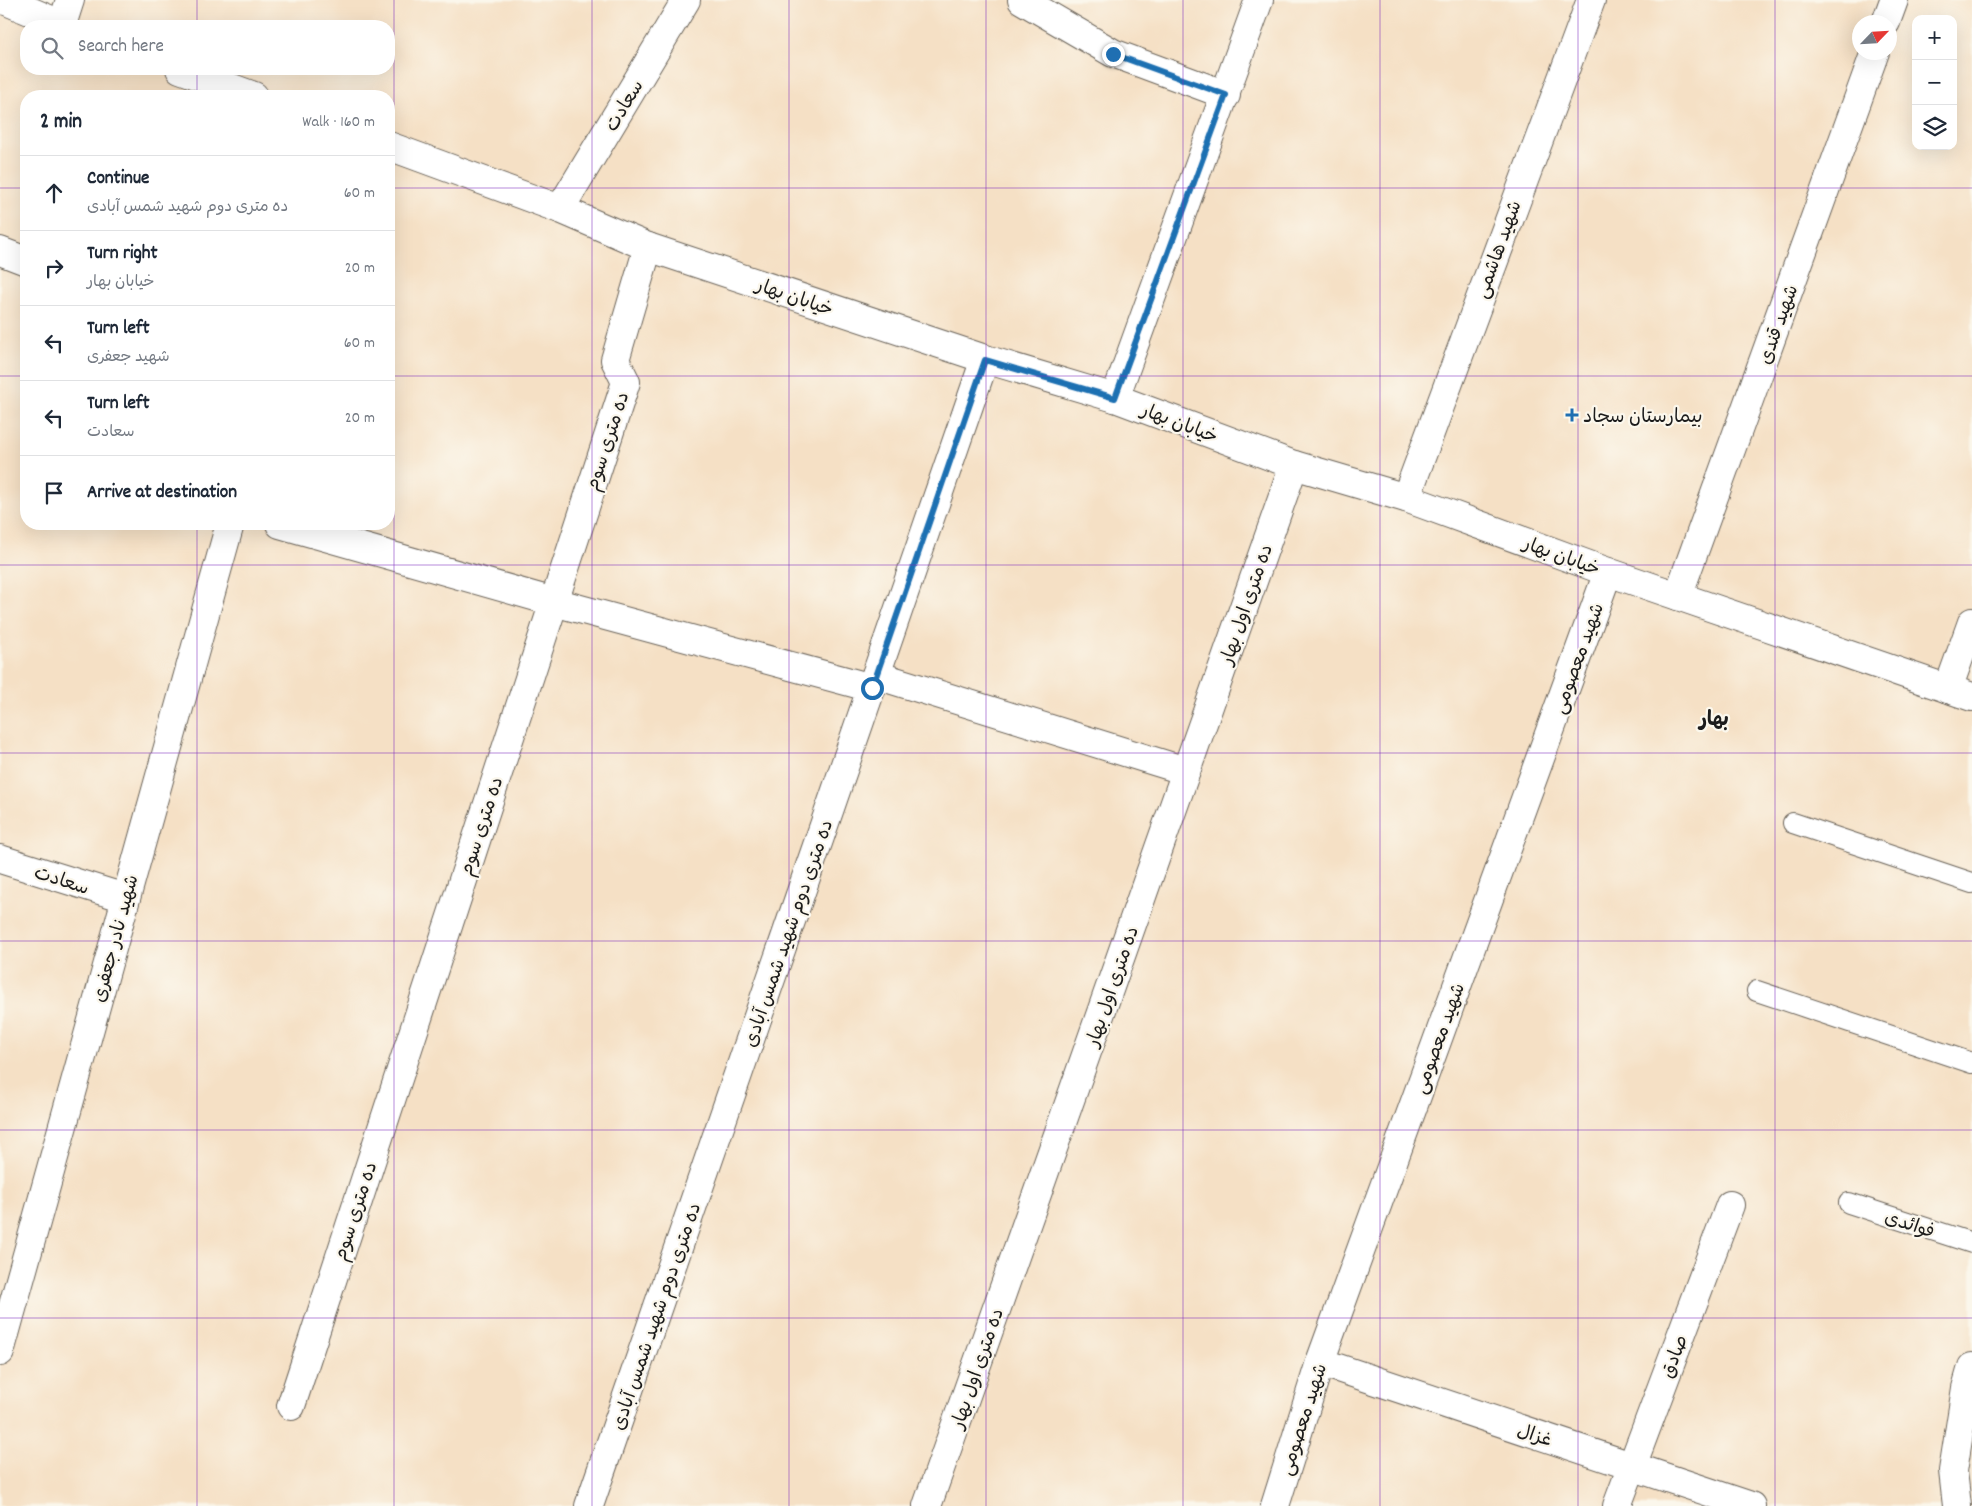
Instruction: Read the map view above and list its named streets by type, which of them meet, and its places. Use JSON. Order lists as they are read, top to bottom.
{
  "streets": {
    "street": [
      "سعادت",
      "شهید هاشمی",
      "خیابان بهار",
      "شهید قندی",
      "ده متری سوم",
      "ده متری اول بهار",
      "شهید معصومی",
      "ده متری دوم شهید شمس آبادی",
      "شهید نادر جعفری",
      "صادق",
      "غزال"
    ],
    "lane": ["فوائدی"]
  },
  "crossings": [
    ["سعادت", "خیابان بهار"],
    ["سعادت", "شهید نادر جعفری"],
    ["شهید هاشمی", "خیابان بهار"],
    ["خیابان بهار", "شهید قندی"],
    ["خیابان بهار", "ده متری سوم"],
    ["خیابان بهار", "ده متری اول بهار"],
    ["خیابان بهار", "شهید معصومی"],
    ["خیابان بهار", "ده متری دوم شهید شمس آبادی"],
    ["شهید معصومی", "غزال"],
    ["صادق", "غزال"]
  ],
  "districts": ["بهار"],
  "places": {
    "health": ["بیمارستان سجاد"]
  },
  "north": "top right",
  "page": {
    "map_buttons": ["+", "−"],
    "search": "Search here",
    "heading": ["2 min", "Walk · 160 m"],
    "list": [
      ["Continue", "ده متری دوم شهید شمس آبادی", "60 m"],
      ["Turn right", "خیابان بهار", "20 m"],
      ["Turn left", "شهید جعفری", "60 m"],
      ["Turn left", "سعادت", "20 m"],
      "Arrive at destination"
    ]
  }
}
